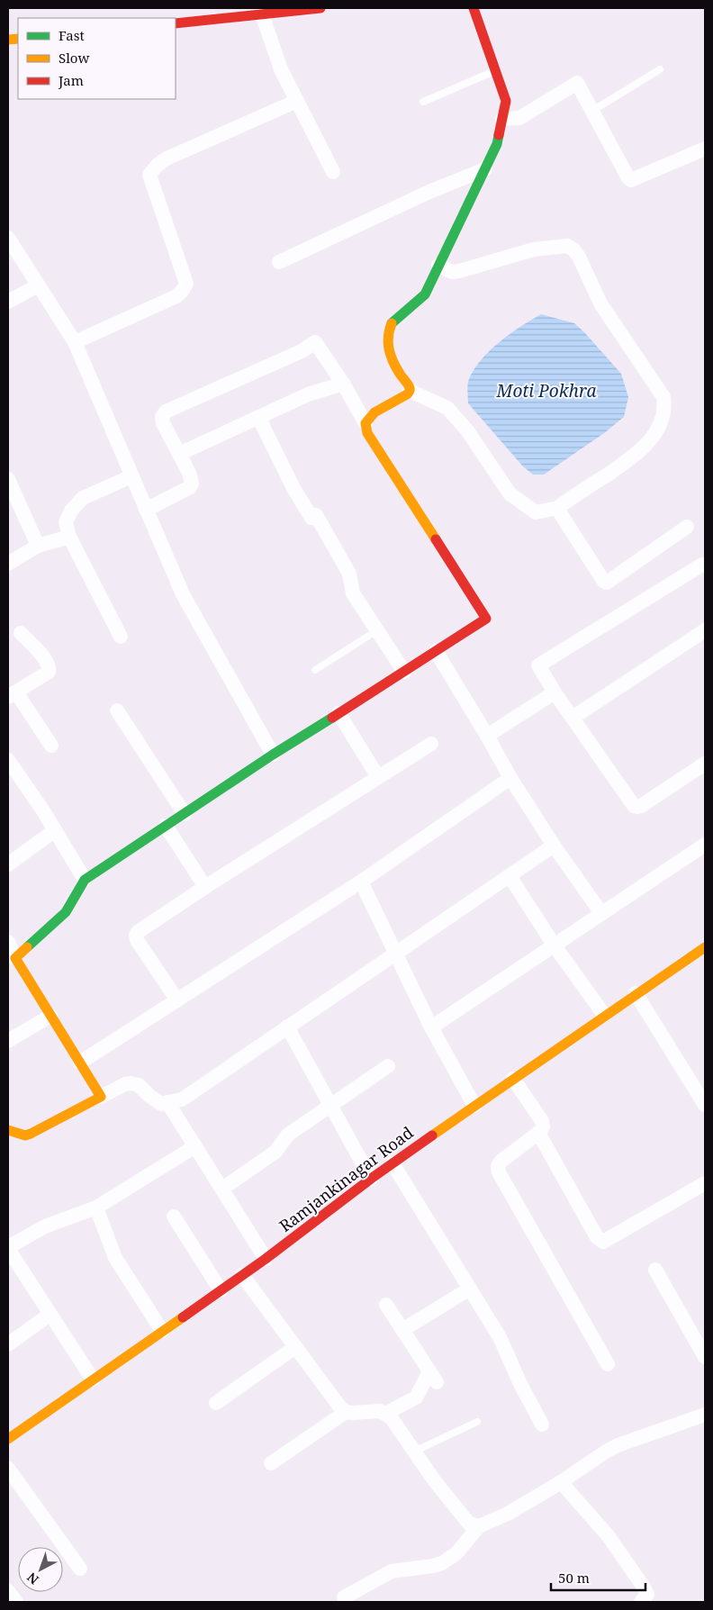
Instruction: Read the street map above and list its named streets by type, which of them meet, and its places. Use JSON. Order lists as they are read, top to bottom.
{
  "streets": {
    "street": ["Ramjankinagar Road"]
  },
  "water": ["Moti Pokhra"],
  "legend": ["Fast", "Slow", "Jam"],
  "scale_bar": "50 m",
  "north": "bottom left"
}
